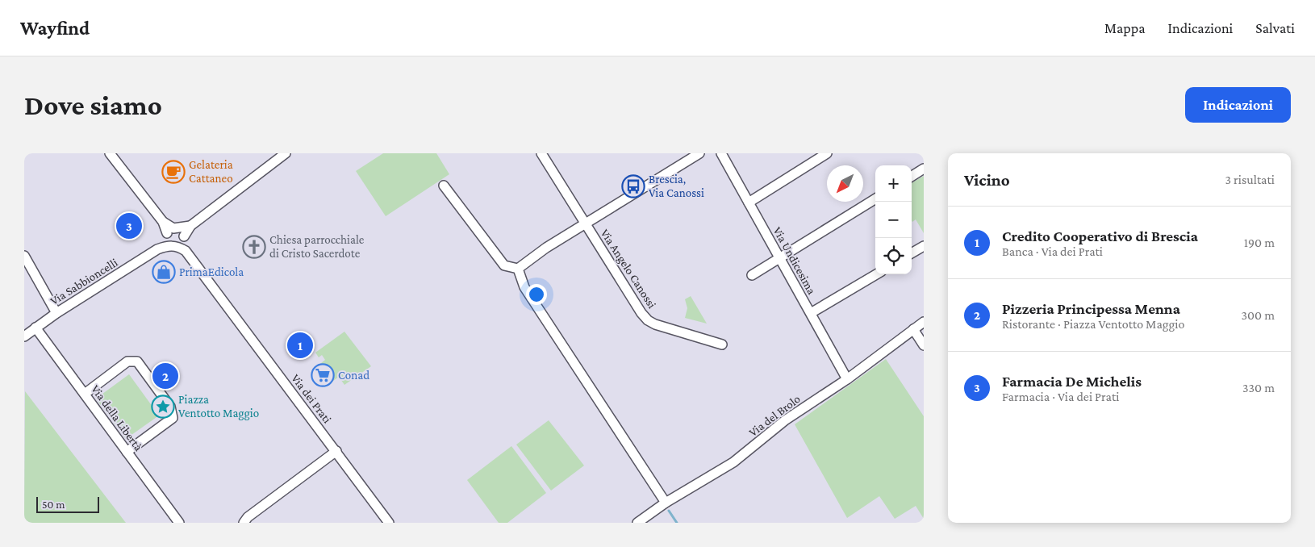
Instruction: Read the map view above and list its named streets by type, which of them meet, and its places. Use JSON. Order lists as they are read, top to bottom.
{
  "streets": {
    "street": [
      "Via Undicesima",
      "Via Angelo Canossi",
      "Via Sabbioncelli",
      "Via dei Prati",
      "Via del Brolo",
      "Via della Libertà"
    ]
  },
  "crossings": [
    ["Via Undicesima", "Via del Brolo"],
    ["Via Sabbioncelli", "Via dei Prati"],
    ["Via Sabbioncelli", "Via della Libertà"]
  ],
  "places": {
    "cafe": ["Gelateria Cattaneo"],
    "bus stop": ["Brescia, Via Canossi"],
    "church": ["Chiesa parrocchiale di Cristo Sacerdote"],
    "shop": ["PrimaEdicola"],
    "supermarket": ["Conad"],
    "place": ["Piazza Ventotto Maggio"]
  },
  "scale_bar": "50 m",
  "north": "bottom left",
  "page": {
    "header": "Wayfind",
    "nav": ["Mappa", "Indicazioni", "Salvati"],
    "buttons": "Indicazioni",
    "title": "Dove siamo",
    "heading": ["Vicino", "3 risultati"],
    "map_buttons": ["+", "−"],
    "list": [
      {
        "mark": "1",
        "name": "Credito Cooperativo di Brescia",
        "note": "Banca · Via dei Prati",
        "value": "190 m"
      },
      {
        "mark": "2",
        "name": "Pizzeria Principessa Menna",
        "note": "Ristorante · Piazza Ventotto Maggio",
        "value": "300 m"
      },
      {
        "mark": "3",
        "name": "Farmacia De Michelis",
        "note": "Farmacia · Via dei Prati",
        "value": "330 m"
      }
    ],
    "pins": ["3", "1", "2"],
    "scale": "50 m"
  }
}
